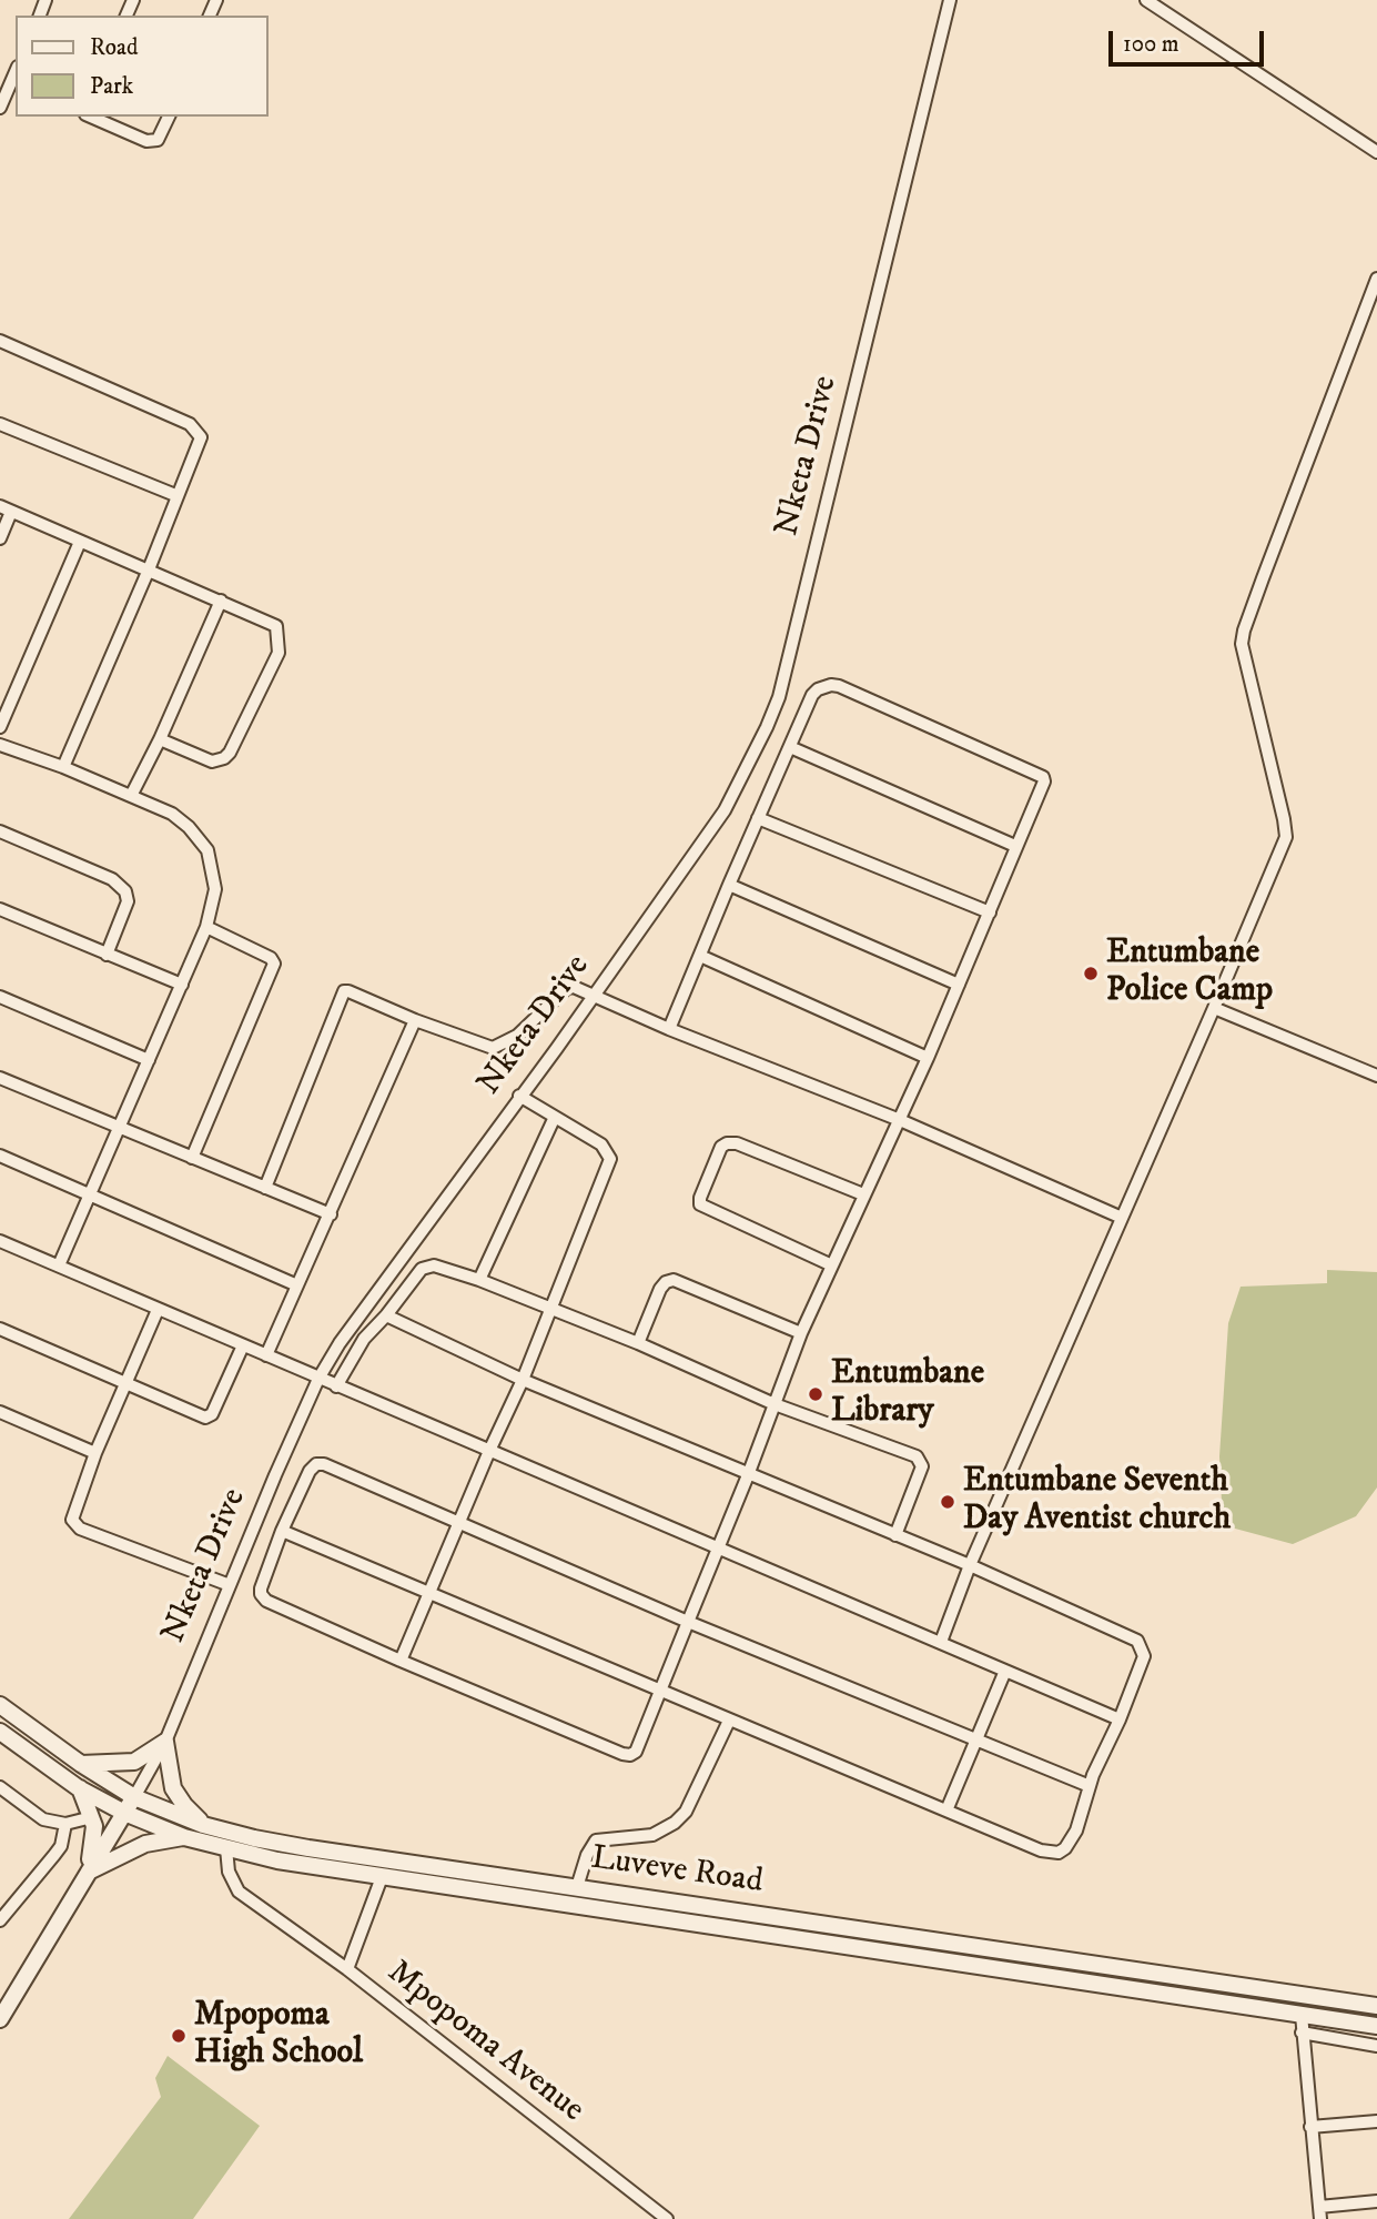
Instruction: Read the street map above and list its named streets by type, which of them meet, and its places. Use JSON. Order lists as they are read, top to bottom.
{
  "streets": {
    "street": ["Nketa Drive", "Luveve Road", "Mpopoma Avenue"]
  },
  "crossings": [
    ["Nketa Drive", "Luveve Road"],
    ["Luveve Road", "Mpopoma Avenue"]
  ],
  "places": [
    "Entumbane Police Camp",
    "Entumbane Library",
    "Entumbane Seventh Day Aventist church",
    "Mpopoma High School"
  ],
  "legend": ["Road", "Park"],
  "scale_bar": "100 m"
}
